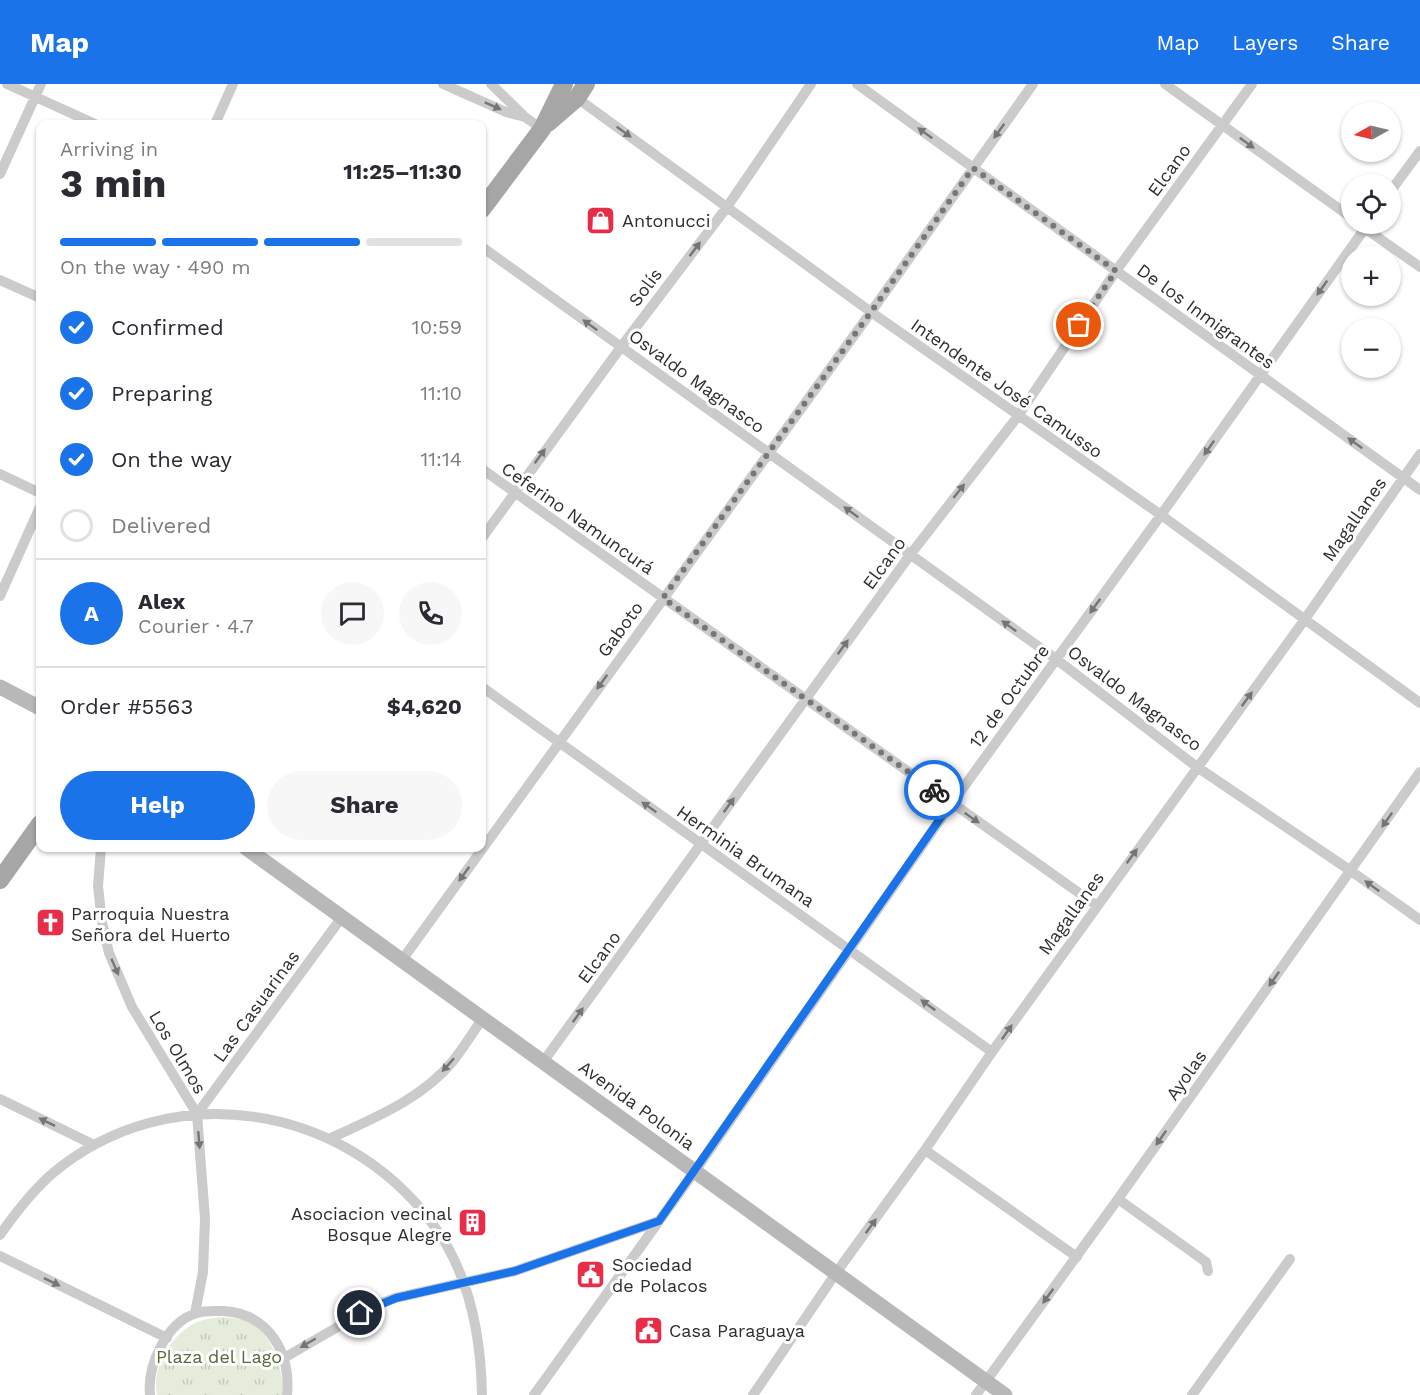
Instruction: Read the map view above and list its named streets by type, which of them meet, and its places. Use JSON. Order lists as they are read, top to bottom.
{
  "streets": {
    "main road": ["Avenida Polonia"],
    "street": [
      "Elcano",
      "Solís",
      "De los Inmigrantes",
      "Osvaldo Magnasco",
      "Intendente José Camusso",
      "Ceferino Namuncurá",
      "Magallanes",
      "Gaboto",
      "12 de Octubre",
      "Herminia Brumana",
      "Las Casuarinas",
      "Los Olmos",
      "Ayolas"
    ]
  },
  "crossings": [
    ["Elcano", "De los Inmigrantes"],
    ["Elcano", "Osvaldo Magnasco"],
    ["Elcano", "Intendente José Camusso"],
    ["Elcano", "Ceferino Namuncurá"],
    ["Elcano", "Herminia Brumana"],
    ["Elcano", "Avenida Polonia"],
    ["Solís", "Osvaldo Magnasco"],
    ["Solís", "Intendente José Camusso"],
    ["Solís", "Ceferino Namuncurá"],
    ["De los Inmigrantes", "Magallanes"],
    ["De los Inmigrantes", "Gaboto"],
    ["De los Inmigrantes", "12 de Octubre"],
    ["Osvaldo Magnasco", "Magallanes"],
    ["Osvaldo Magnasco", "Gaboto"],
    ["Osvaldo Magnasco", "12 de Octubre"],
    ["Osvaldo Magnasco", "Ayolas"],
    ["Intendente José Camusso", "Magallanes"],
    ["Intendente José Camusso", "Gaboto"],
    ["Intendente José Camusso", "12 de Octubre"],
    ["Ceferino Namuncurá", "Magallanes"],
    ["Ceferino Namuncurá", "Gaboto"],
    ["Ceferino Namuncurá", "12 de Octubre"],
    ["Magallanes", "Herminia Brumana"],
    ["Magallanes", "Avenida Polonia"],
    ["Gaboto", "Herminia Brumana"],
    ["Gaboto", "Avenida Polonia"],
    ["12 de Octubre", "Herminia Brumana"],
    ["12 de Octubre", "Avenida Polonia"],
    ["Las Casuarinas", "Los Olmos"],
    ["Las Casuarinas", "Avenida Polonia"],
    ["Ayolas", "Avenida Polonia"]
  ],
  "one_way": [
    "Elcano",
    "Solís",
    "De los Inmigrantes",
    "Osvaldo Magnasco",
    "Magallanes",
    "Gaboto",
    "12 de Octubre",
    "Herminia Brumana",
    "Los Olmos",
    "Ayolas"
  ],
  "parks": ["Plaza del Lago"],
  "places": {
    "shop": ["Antonucci"],
    "church": ["Parroquia Nuestra Señora del Huerto"],
    "building": ["Asociacion vecinal Bosque Alegre"],
    "public building": ["Sociedad de Polacos", "Casa Paraguaya"]
  },
  "north": "left",
  "page": {
    "header": "Map",
    "nav": ["Map", "Layers", "Share"],
    "map_buttons": ["+", "−"],
    "heading": ["3 min", "Arriving in", "11:25–11:30"],
    "panel": [
      "Alex",
      "Courier · 4.7",
      "Order #5563",
      "$4,620"
    ],
    "bar": "On the way · 490 m",
    "list": [
      ["Confirmed", "10:59"],
      ["Preparing", "11:10"],
      ["On the way", "11:14"],
      "Delivered"
    ],
    "round": "A",
    "buttons": ["Help", "Share"]
  }
}
